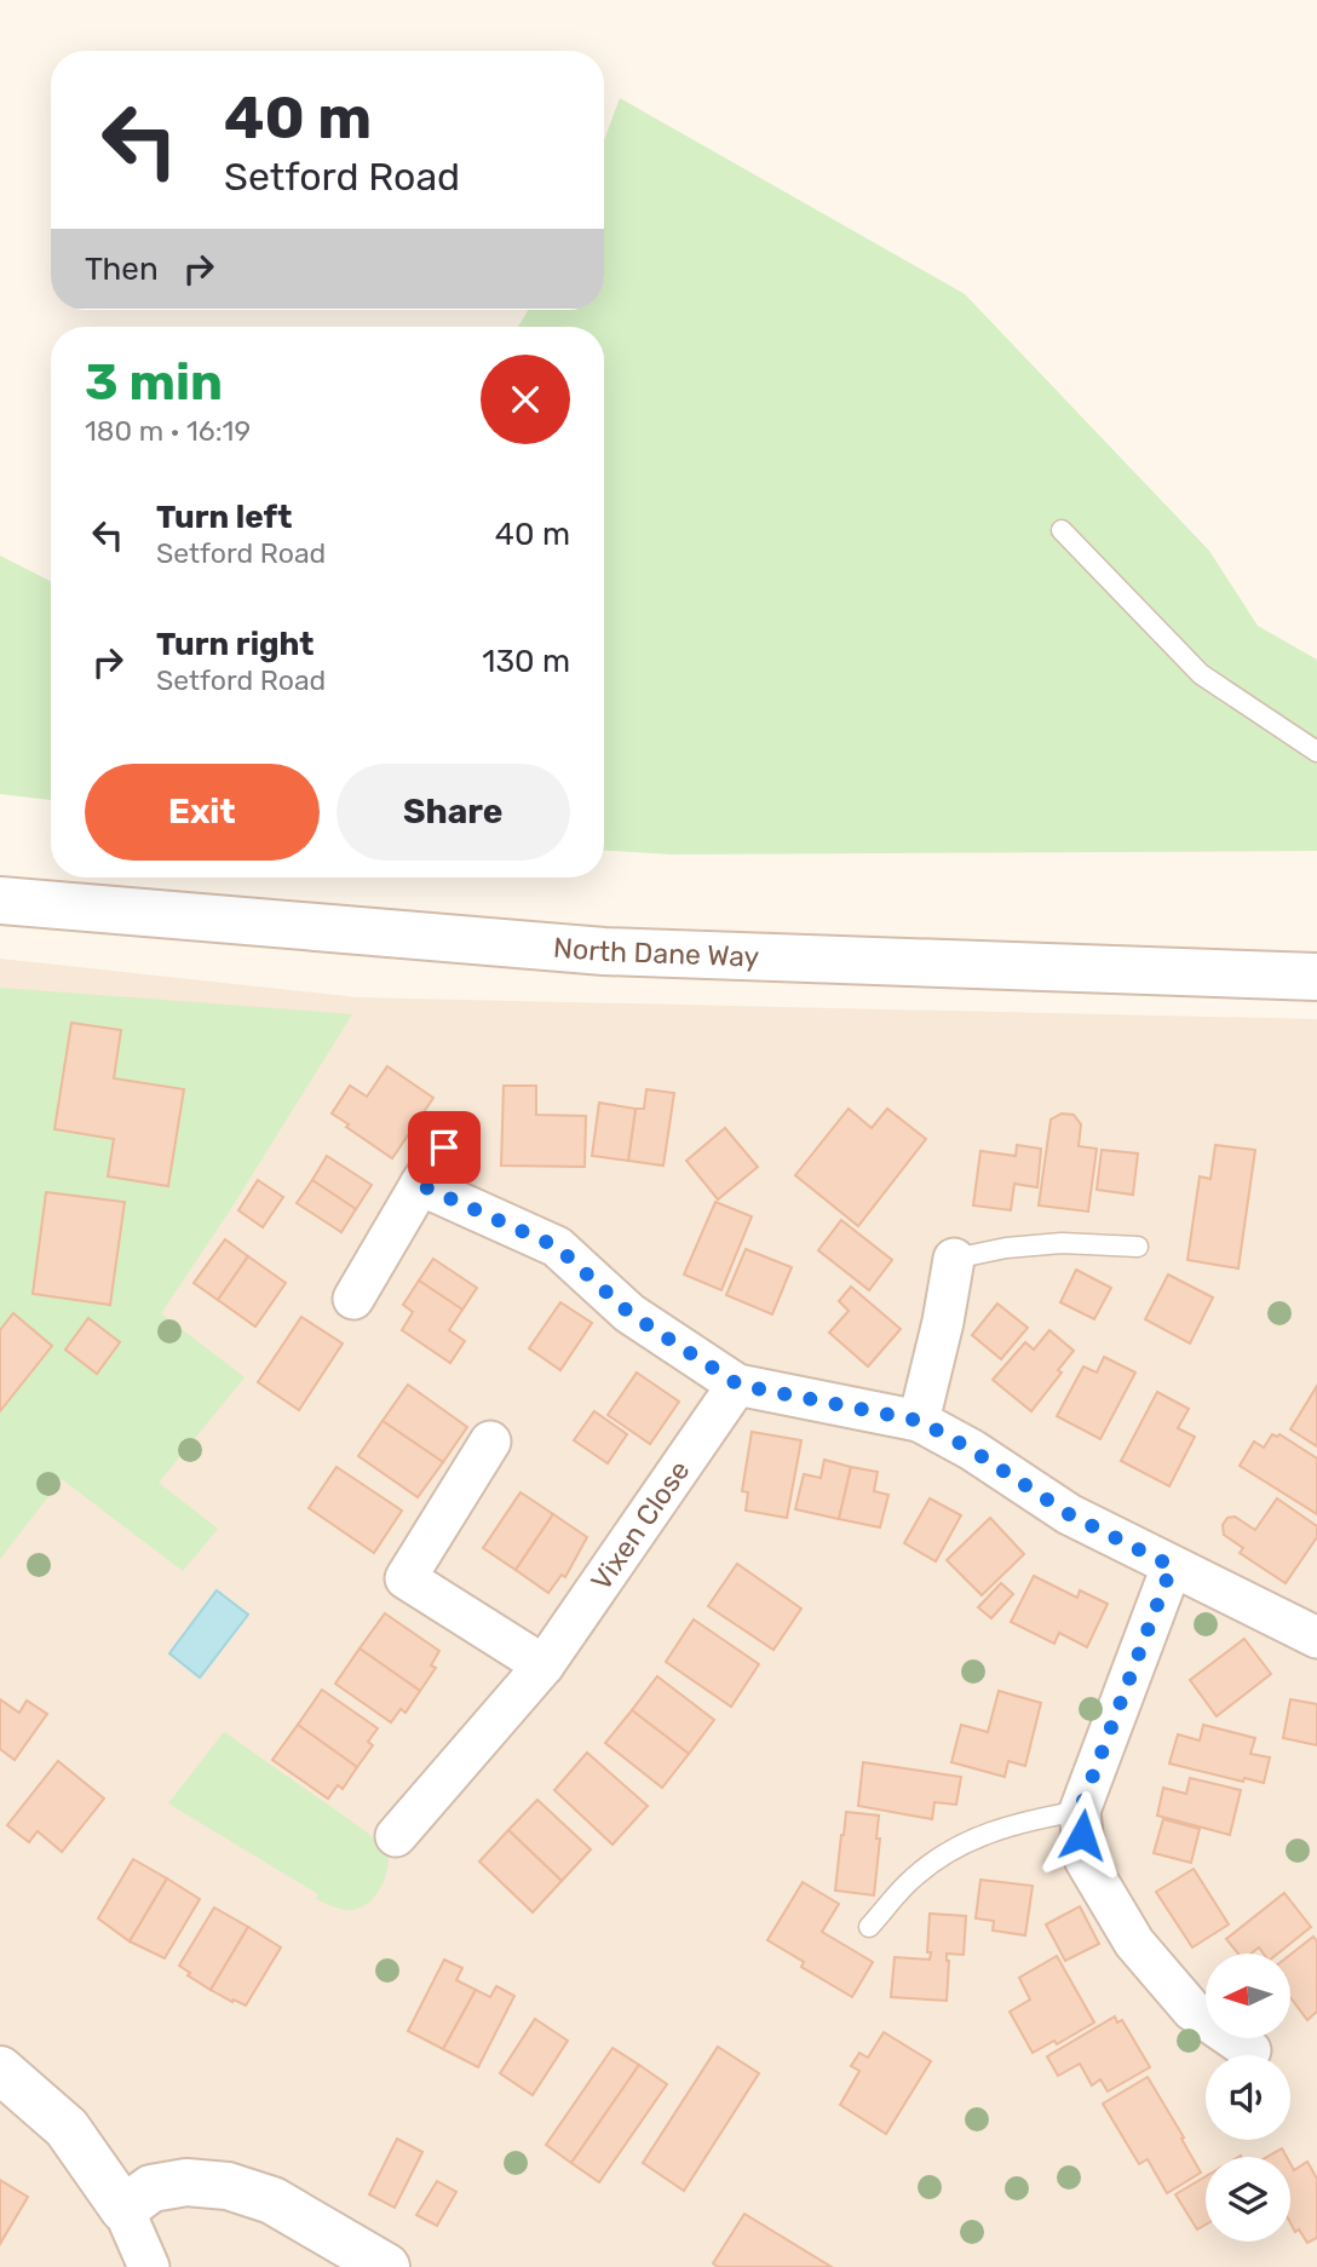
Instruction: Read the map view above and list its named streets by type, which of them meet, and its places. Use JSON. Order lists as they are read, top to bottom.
{
  "streets": {
    "street": ["North Dane Way", "Vixen Close"]
  },
  "north": "left",
  "page": {
    "turn": ["40 m", "Setford Road"],
    "then": "Then",
    "heading": ["3 min", "180 m · 16:19"],
    "list": [
      {
        "name": "Turn left",
        "note": "Setford Road",
        "value": "40 m"
      },
      {
        "name": "Turn right",
        "note": "Setford Road",
        "value": "130 m"
      }
    ],
    "buttons": ["Exit", "Share"]
  }
}
